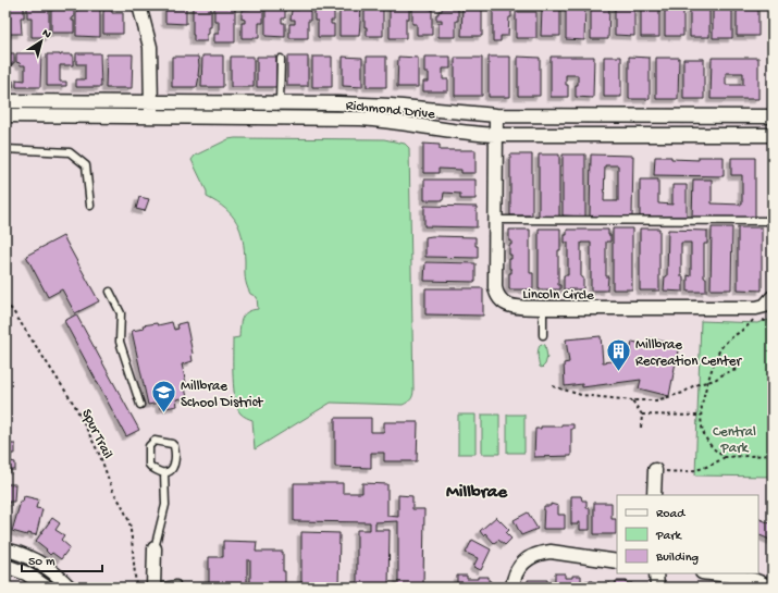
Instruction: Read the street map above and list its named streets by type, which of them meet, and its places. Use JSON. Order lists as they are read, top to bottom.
{
  "streets": {
    "street": ["Richmond Drive", "Lincoln Circle"],
    "path": ["Spur Trail"]
  },
  "crossings": [
    ["Richmond Drive", "Lincoln Circle"]
  ],
  "districts": ["Millbrae"],
  "parks": ["Central Park"],
  "places": {
    "building": ["Millbrae Recreation Center"],
    "school or university": ["Millbrae School District"]
  },
  "legend": ["Road", "Park", "Building"],
  "scale_bar": "50 m",
  "north": "top right"
}
